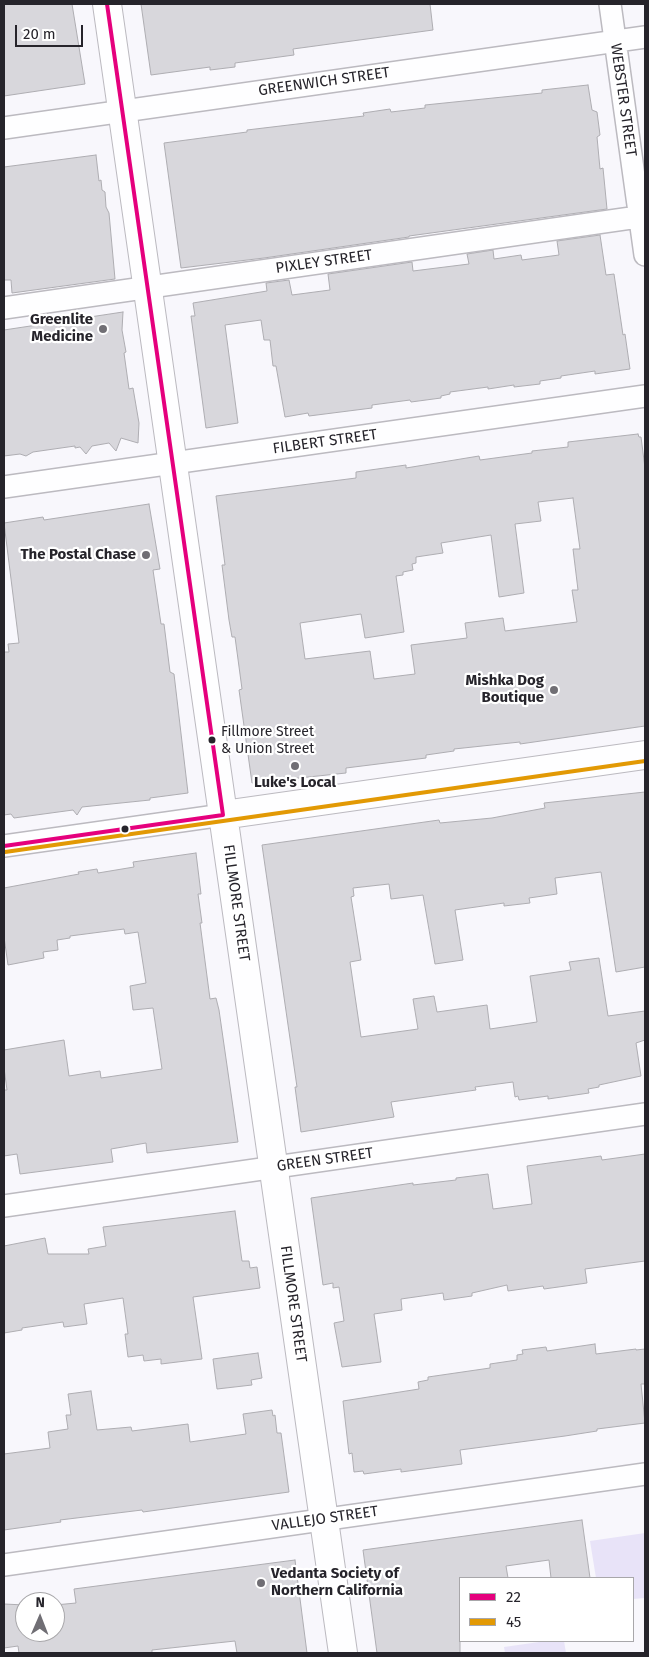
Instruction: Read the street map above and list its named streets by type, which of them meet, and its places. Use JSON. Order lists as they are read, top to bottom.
{
  "streets": {
    "street": [
      "GREENWICH STREET",
      "WEBSTER STREET",
      "PIXLEY STREET",
      "FILBERT STREET",
      "FILLMORE STREET",
      "GREEN STREET",
      "VALLEJO STREET"
    ]
  },
  "crossings": [
    ["GREENWICH STREET", "WEBSTER STREET"],
    ["GREENWICH STREET", "FILLMORE STREET"],
    ["WEBSTER STREET", "PIXLEY STREET"],
    ["PIXLEY STREET", "FILLMORE STREET"],
    ["FILBERT STREET", "FILLMORE STREET"],
    ["FILLMORE STREET", "GREEN STREET"],
    ["FILLMORE STREET", "VALLEJO STREET"]
  ],
  "places": [
    "Greenlite Medicine",
    "The Postal Chase",
    "Mishka Dog Boutique",
    "Fillmore Street & Union Street",
    "Luke's Local",
    "Vedanta Society of Northern California"
  ],
  "lines": ["transit line 22", "transit line 45"],
  "legend": ["22", "45"],
  "scale_bar": "20 m",
  "north": "top"
}
